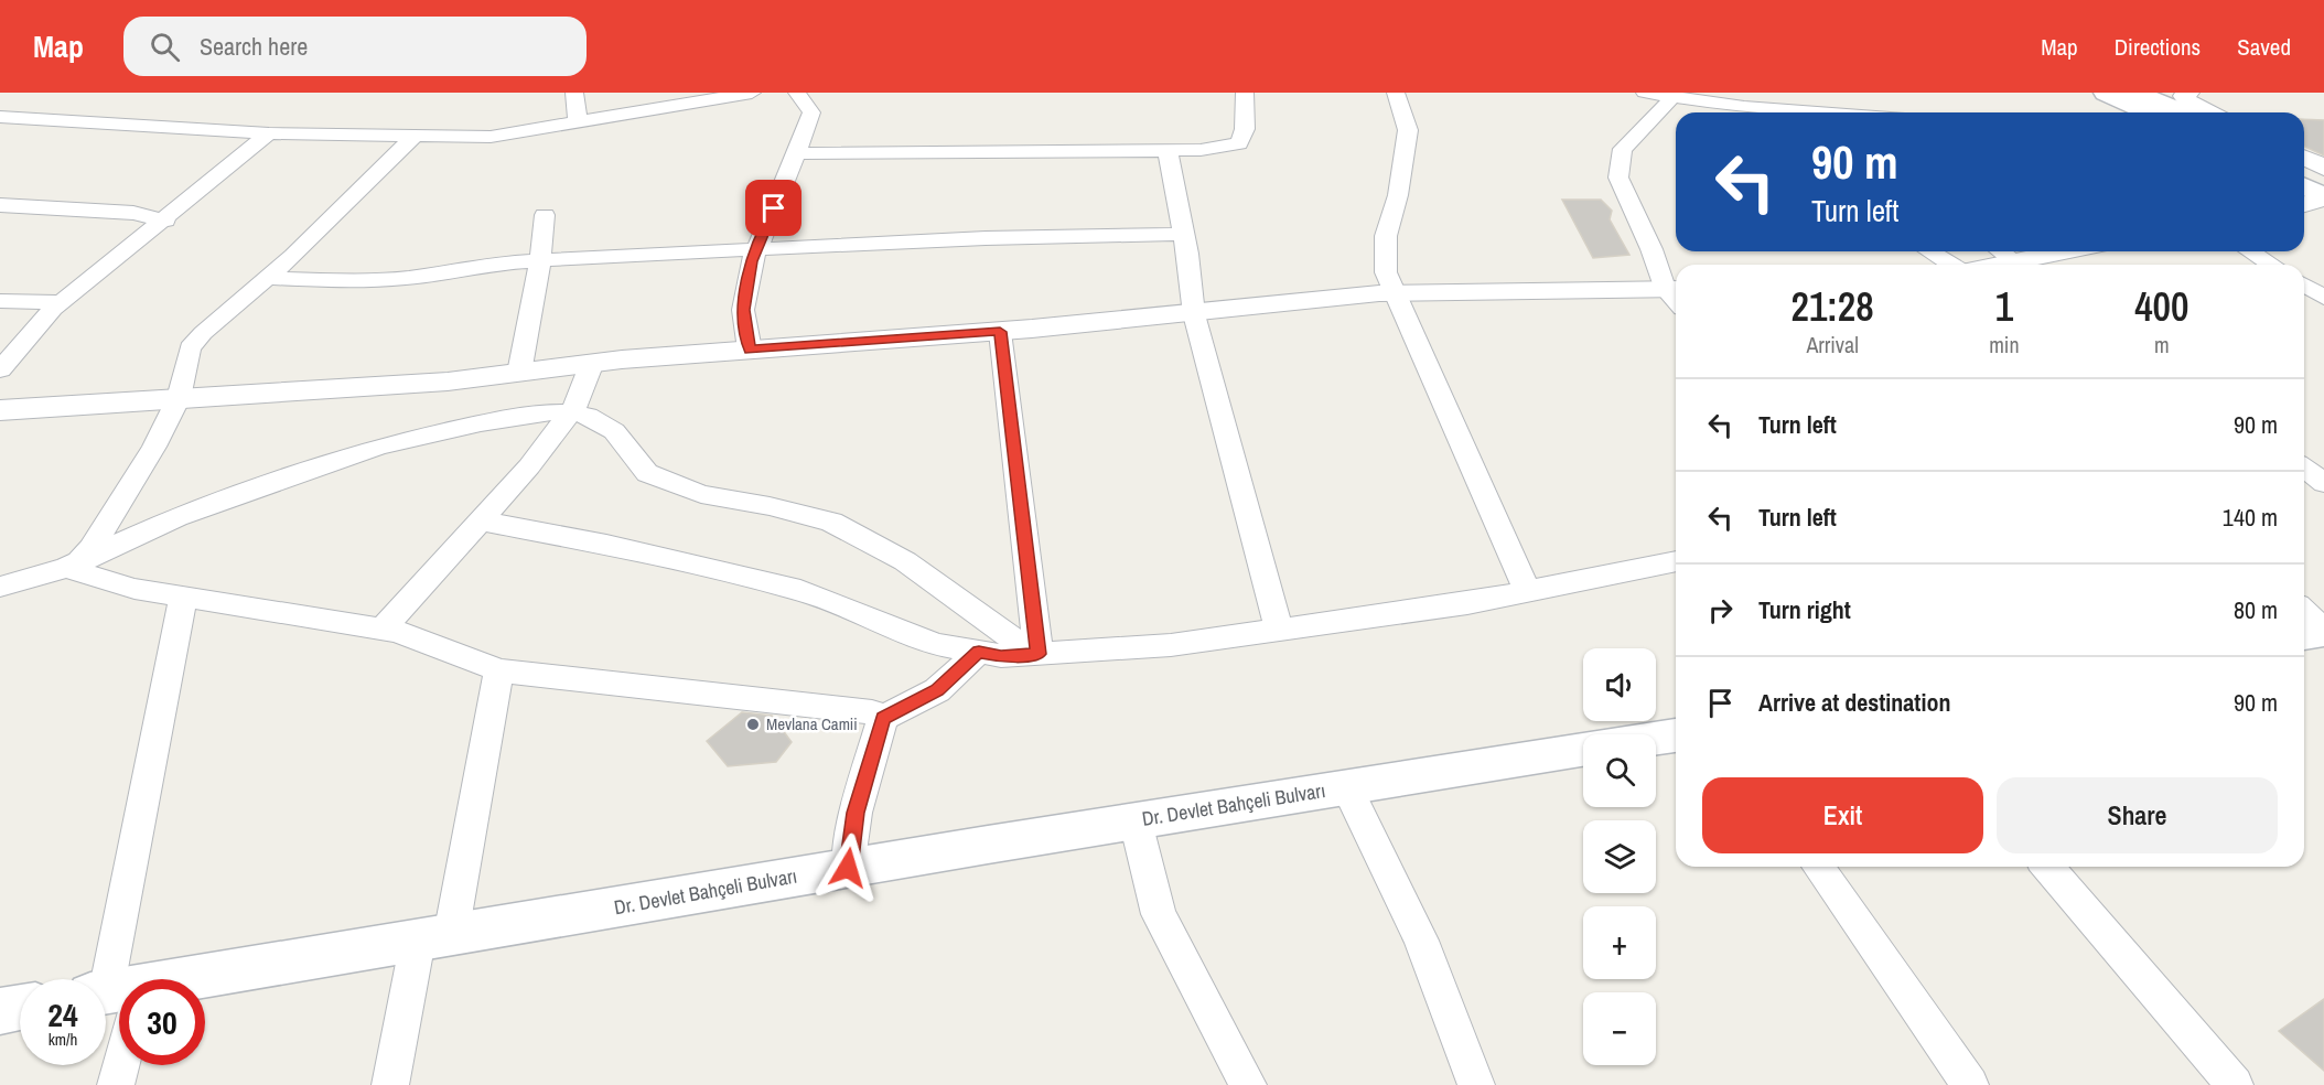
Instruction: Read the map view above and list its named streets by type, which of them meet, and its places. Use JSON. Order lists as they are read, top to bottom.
{
  "streets": {
    "main road": ["Dr. Devlet Bahçeli Bulvarı"]
  },
  "places": ["Mevlana Camii"],
  "page": {
    "header": "Map",
    "search": "Search here",
    "nav": ["Map", "Directions", "Saved"],
    "turn": ["90 m", "Turn left"],
    "eta": [
      "21:28",
      "Arrival",
      "1",
      "min",
      "400",
      "m"
    ],
    "list": [
      {
        "name": "Turn left",
        "value": "90 m"
      },
      {
        "name": "Turn left",
        "value": "140 m"
      },
      {
        "name": "Turn right",
        "value": "80 m"
      },
      {
        "name": "Arrive at destination",
        "value": "90 m"
      }
    ],
    "map_buttons": ["+", "−"],
    "buttons": ["Exit", "Share"],
    "speed": "24 km/h",
    "limit": "30"
  }
}
